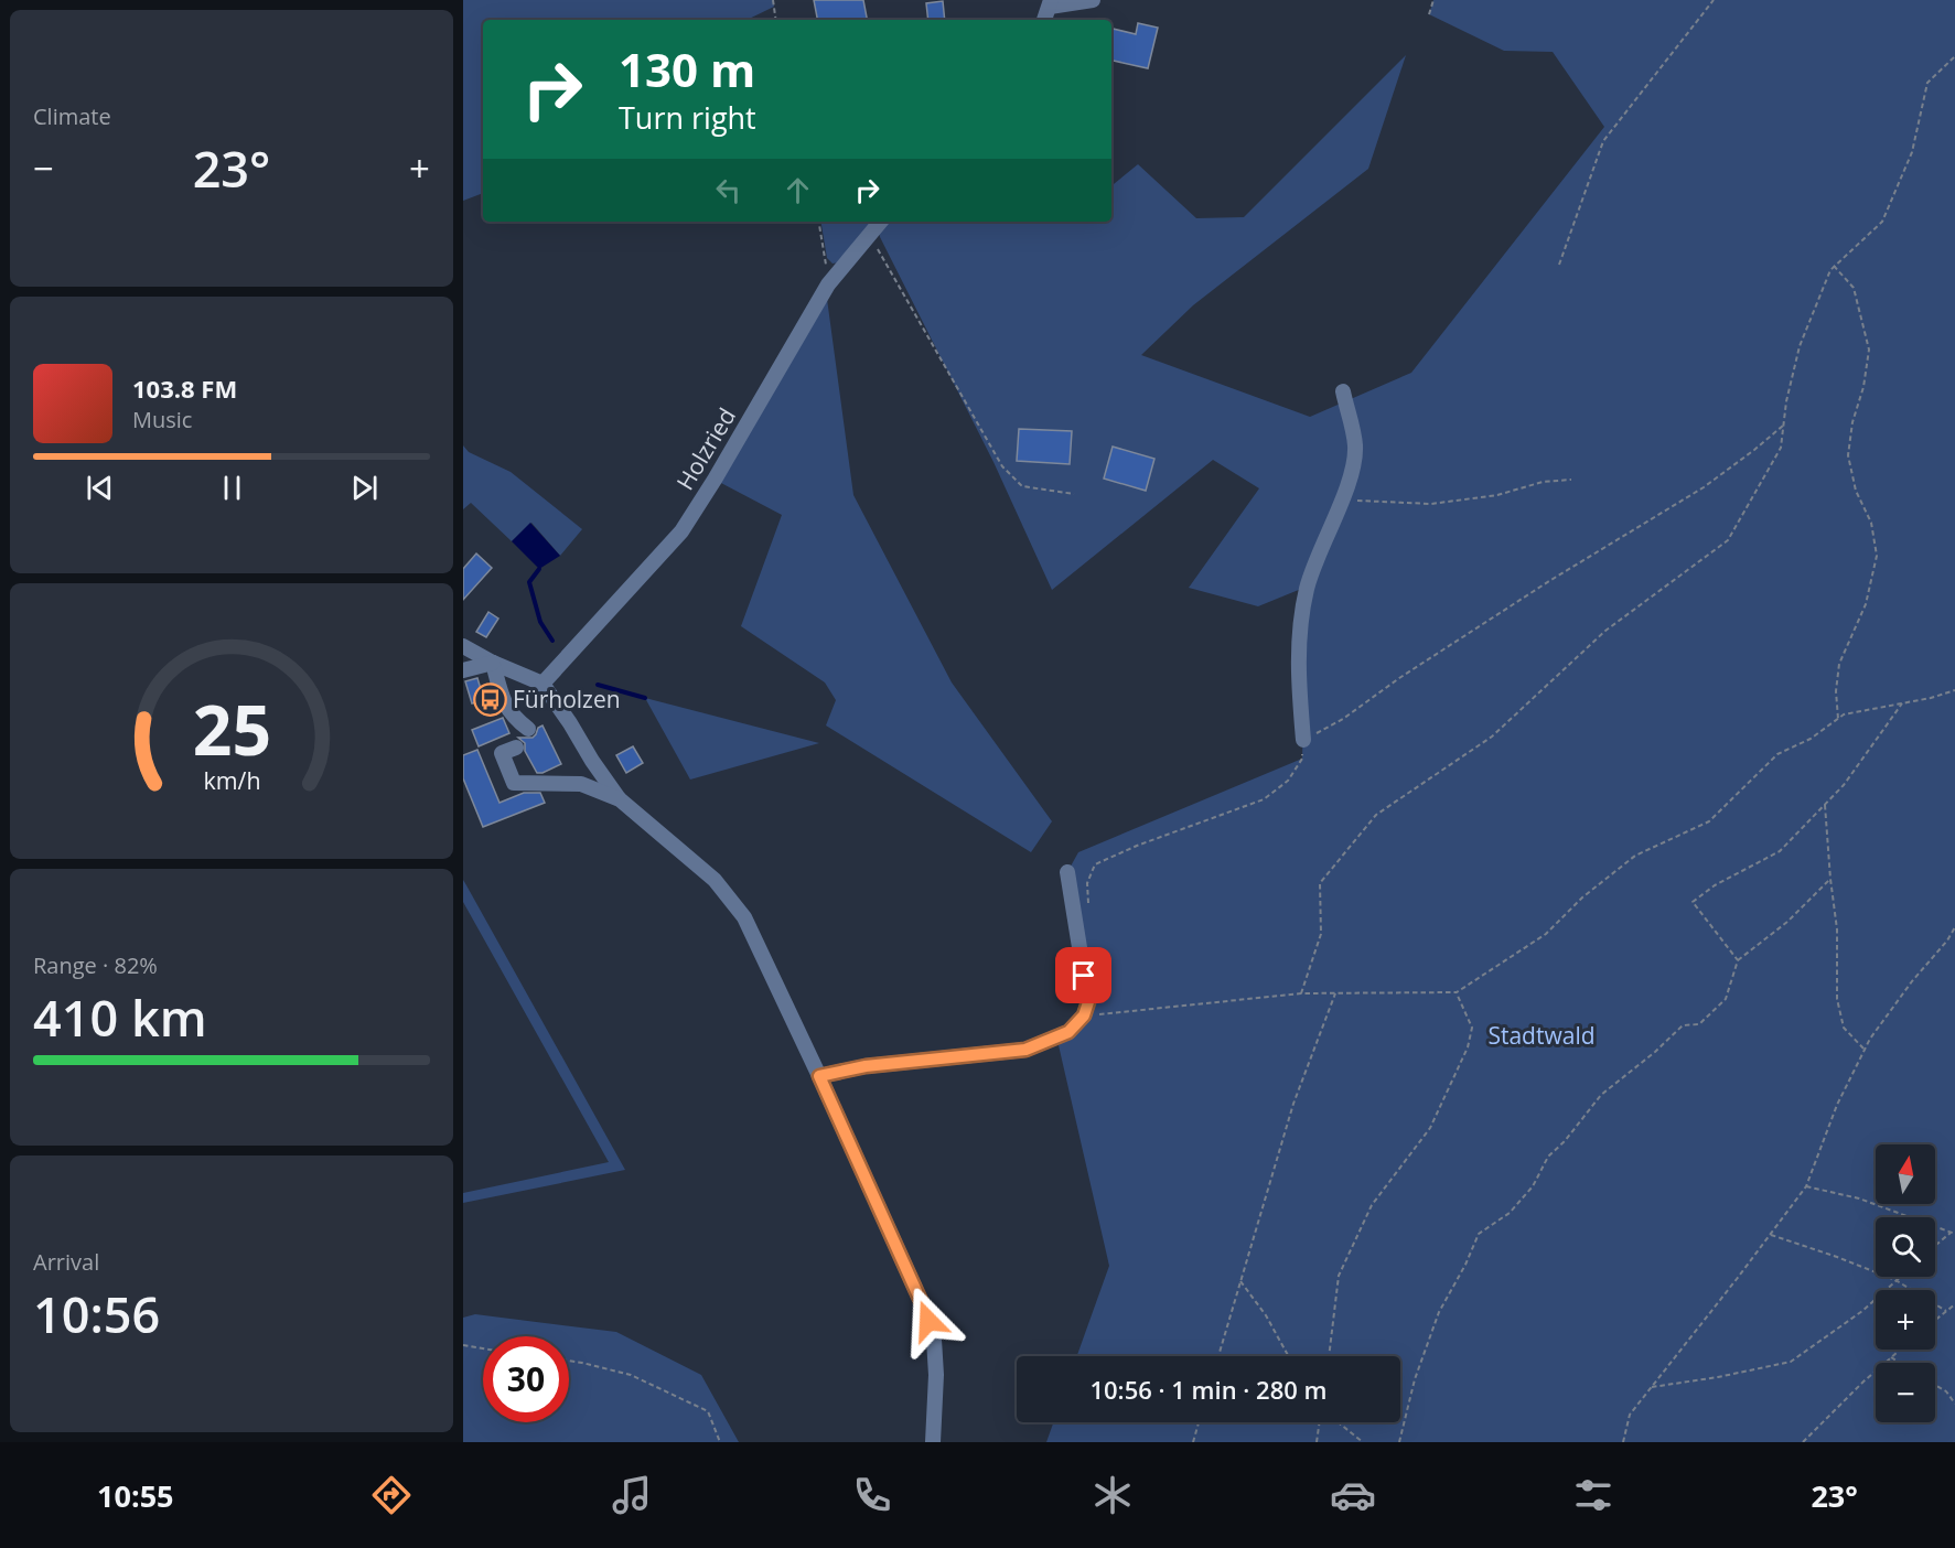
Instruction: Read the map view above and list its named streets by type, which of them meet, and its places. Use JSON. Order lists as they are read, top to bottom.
{
  "streets": {
    "street": ["Holzried"]
  },
  "parks": ["Stadtwald"],
  "places": {
    "bus stop": ["Fürholzen"]
  },
  "north": "top",
  "page": {
    "tile": [
      "Climate",
      ["Range · 82%", "410 km"],
      ["Arrival", "10:56"]
    ],
    "turn": ["130 m", "Turn right"],
    "heat": ["−", "23°", "+"],
    "song": ["103.8 FM", "Music"],
    "map_buttons": ["+", "−"],
    "limit": "30",
    "trip": "10:56 · 1 min · 280 m",
    "tabs": ["10:55", "23°"],
    "gauge": ["25", "km/h"]
  }
}
